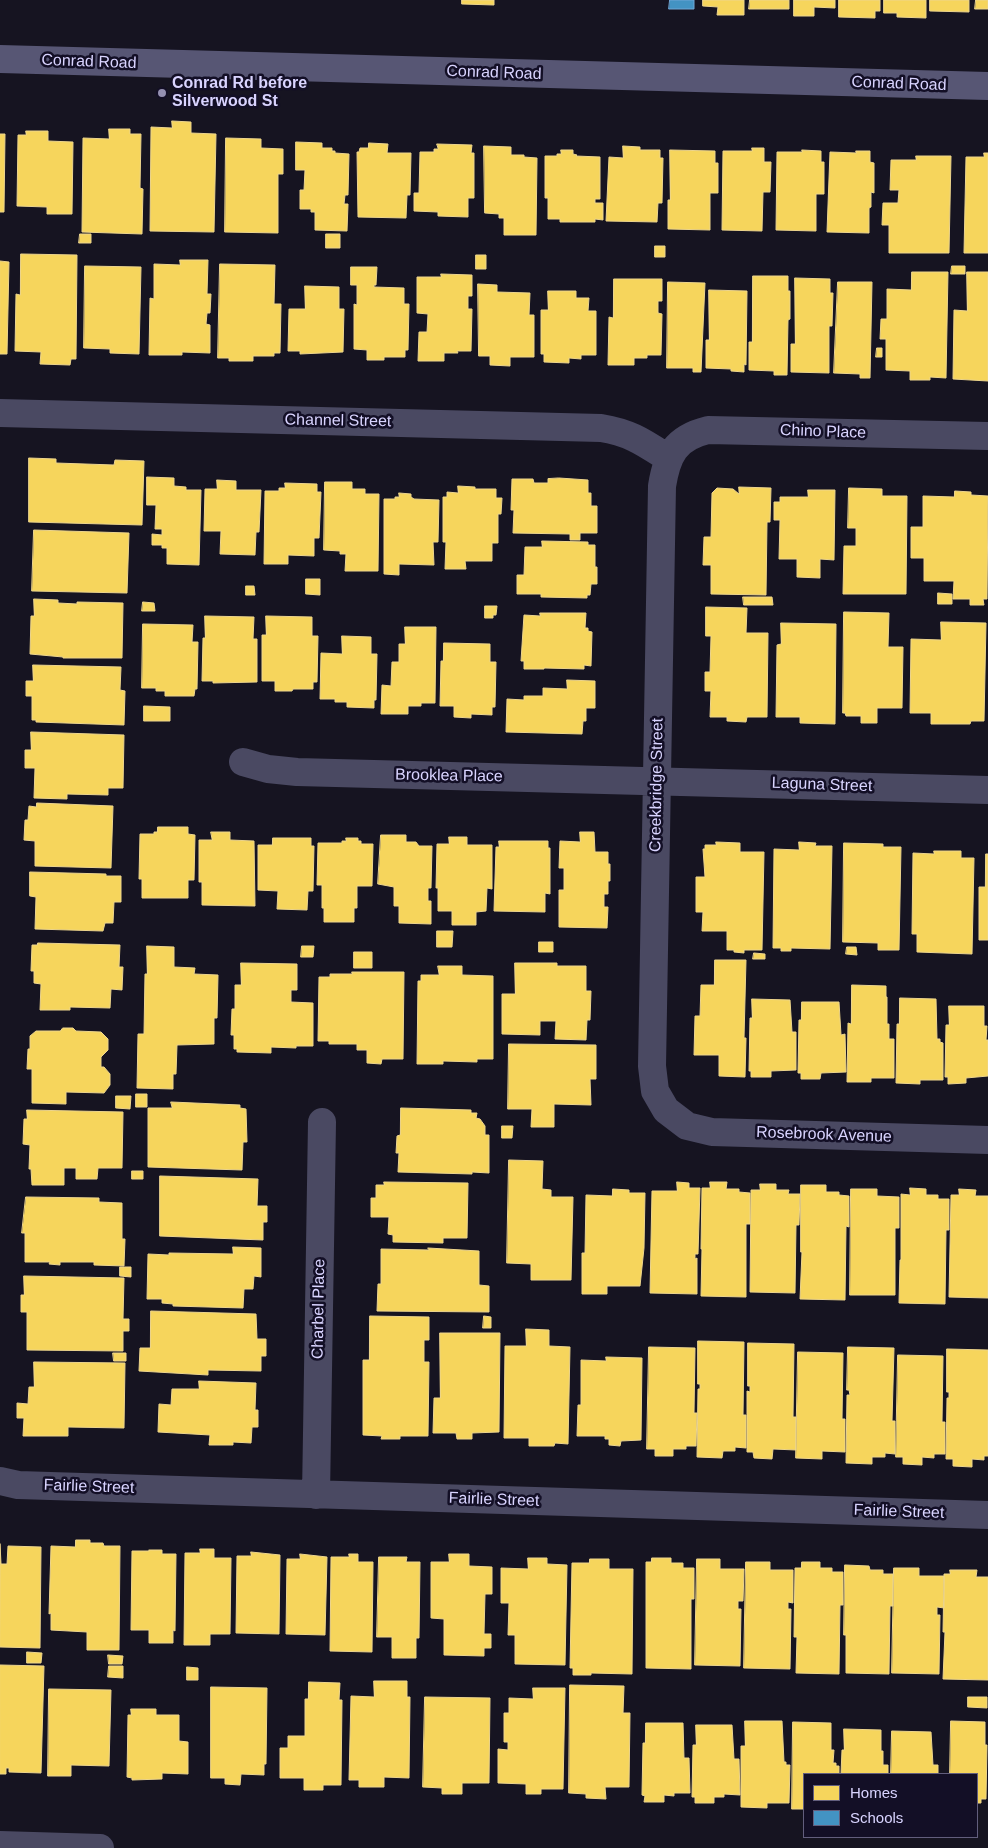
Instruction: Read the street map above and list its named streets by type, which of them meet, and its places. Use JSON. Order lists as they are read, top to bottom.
{
  "streets": {
    "street": [
      "Conrad Road",
      "Channel Street",
      "Chino Place",
      "Brooklea Place",
      "Creekbridge Street",
      "Laguna Street",
      "Rosebrook Avenue",
      "Charbel Place",
      "Fairlie Street"
    ]
  },
  "crossings": [
    ["Channel Street", "Chino Place"],
    ["Channel Street", "Creekbridge Street"],
    ["Chino Place", "Creekbridge Street"],
    ["Brooklea Place", "Creekbridge Street"],
    ["Brooklea Place", "Laguna Street"],
    ["Creekbridge Street", "Laguna Street"],
    ["Creekbridge Street", "Rosebrook Avenue"],
    ["Charbel Place", "Fairlie Street"]
  ],
  "places": ["Conrad Rd before Silverwood St"],
  "legend": ["Homes", "Schools"]
}
